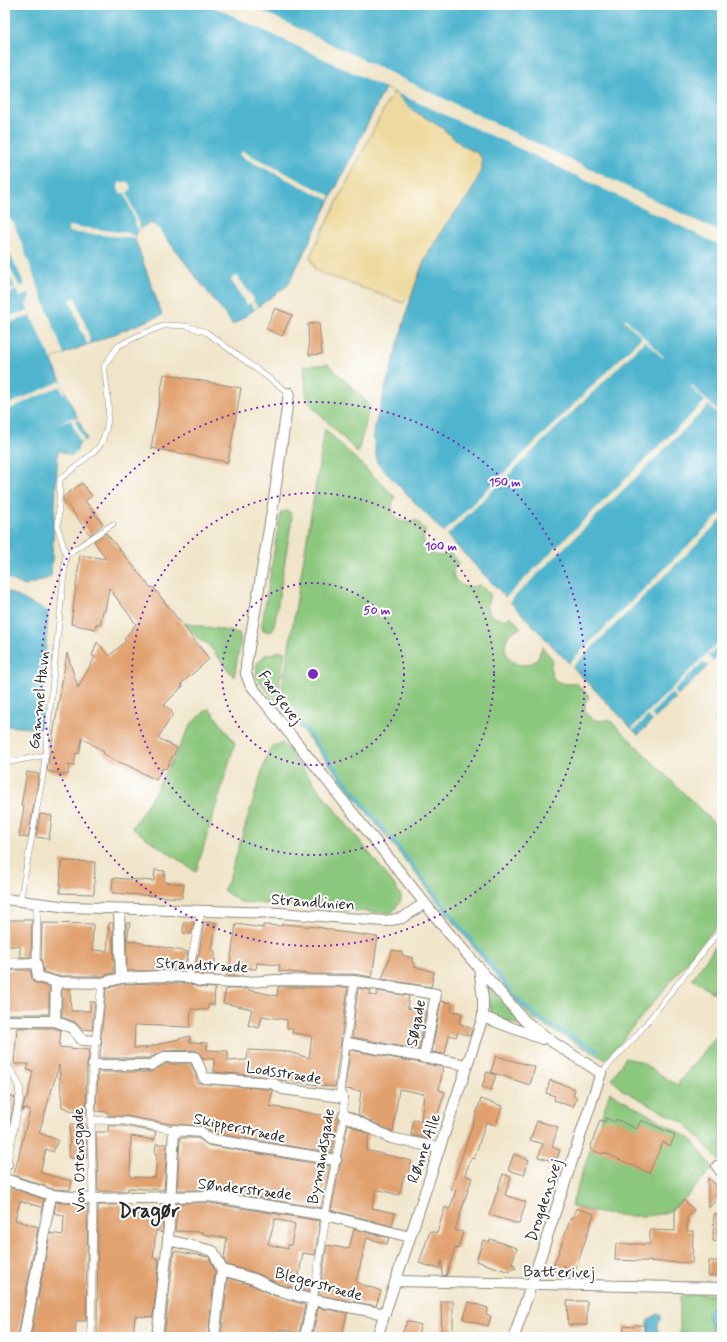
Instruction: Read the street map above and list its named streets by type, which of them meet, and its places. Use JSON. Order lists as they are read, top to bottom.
{
  "streets": {
    "street": [
      "Færgevej",
      "Strandlinien",
      "Strandstræde",
      "Søgade",
      "Lodsstræde",
      "Skipperstræde",
      "Rønne Alle",
      "Bymandsgade",
      "Von Ostensgade",
      "Sønderstræde",
      "Drogdensvej",
      "Batterivej",
      "Blegerstræde"
    ],
    "lane": ["Gammel Havn"]
  },
  "crossings": [
    ["Færgevej", "Strandlinien"],
    ["Gammel Havn", "Strandlinien"],
    ["Strandstræde", "Søgade"],
    ["Strandstræde", "Bymandsgade"],
    ["Strandstræde", "Von Ostensgade"],
    ["Lodsstræde", "Bymandsgade"],
    ["Lodsstræde", "Von Ostensgade"],
    ["Skipperstræde", "Bymandsgade"],
    ["Skipperstræde", "Von Ostensgade"],
    ["Rønne Alle", "Sønderstræde"],
    ["Rønne Alle", "Batterivej"],
    ["Rønne Alle", "Blegerstræde"],
    ["Bymandsgade", "Sønderstræde"],
    ["Bymandsgade", "Blegerstræde"],
    ["Von Ostensgade", "Sønderstræde"],
    ["Drogdensvej", "Batterivej"]
  ],
  "districts": ["Dragør"],
  "rings": ["150 m", "100 m", "50 m"]
}
